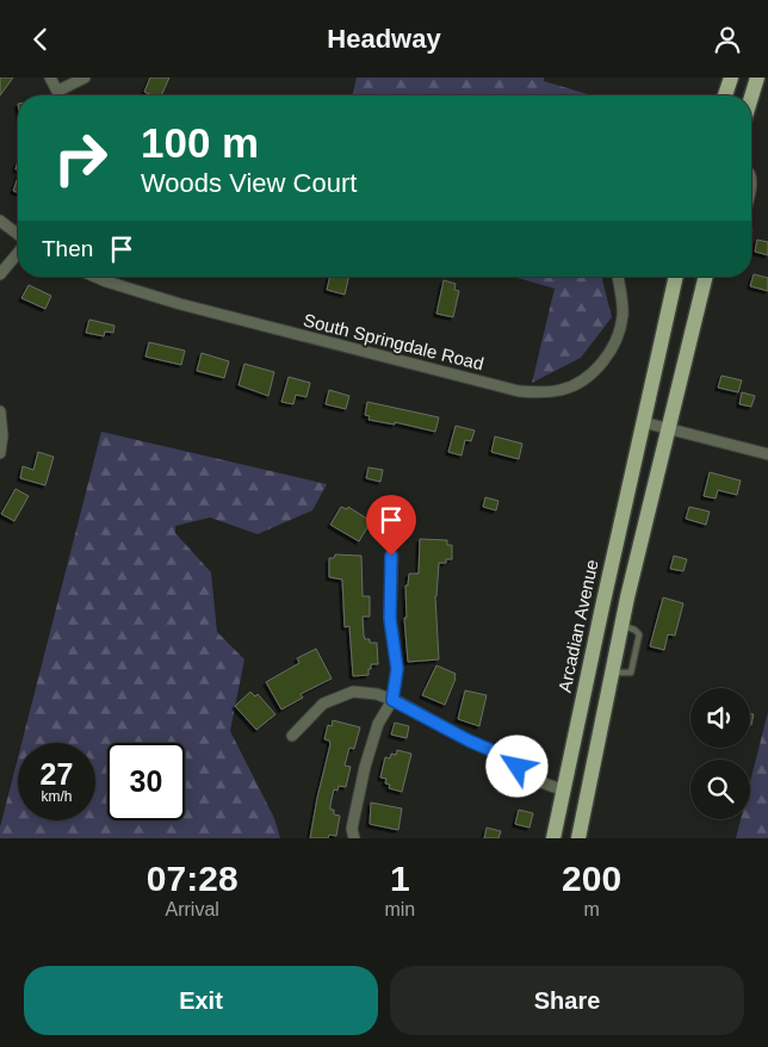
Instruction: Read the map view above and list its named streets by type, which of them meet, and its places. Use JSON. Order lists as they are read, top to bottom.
{
  "streets": {
    "main road": ["Arcadian Avenue"],
    "street": ["South Springdale Road"]
  },
  "page": {
    "header": "Headway",
    "turn": ["100 m", "Woods View Court"],
    "then": "Then",
    "speed": "27 km/h",
    "limit": "30",
    "eta": [
      "07:28",
      "Arrival",
      "1",
      "min",
      "200",
      "m"
    ],
    "buttons": ["Exit", "Share"]
  }
}
